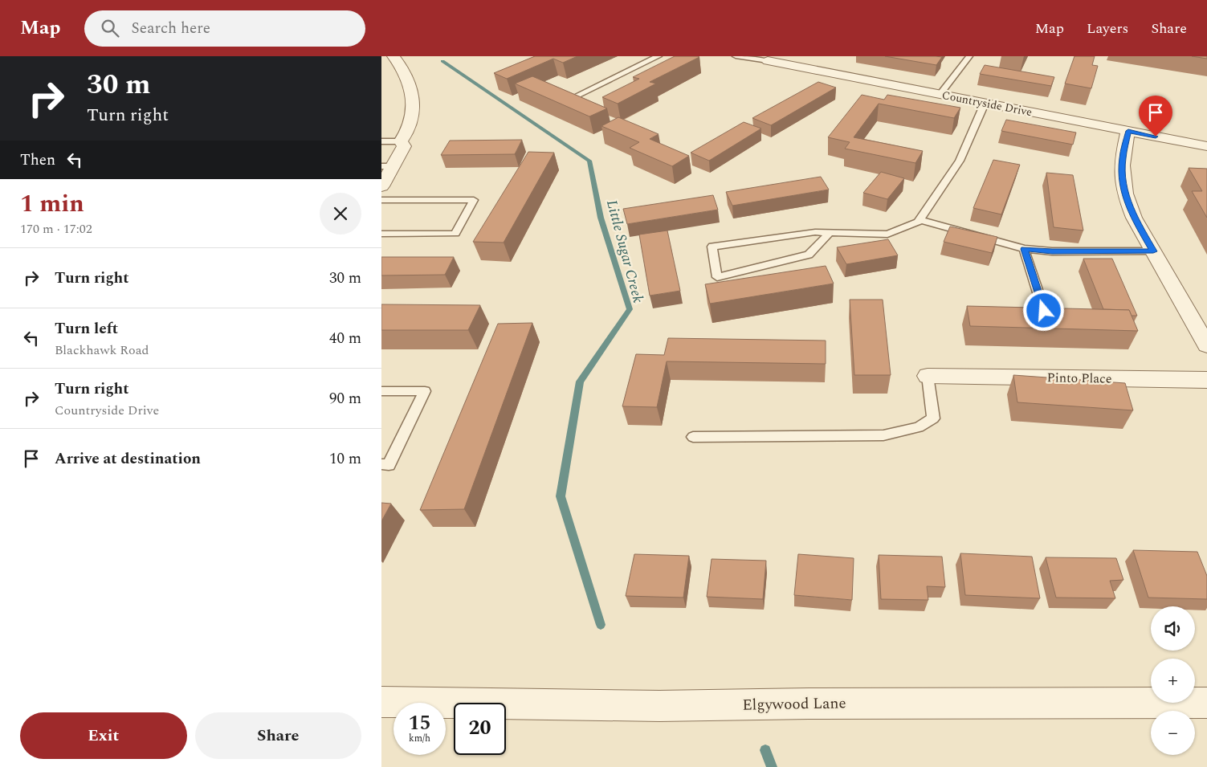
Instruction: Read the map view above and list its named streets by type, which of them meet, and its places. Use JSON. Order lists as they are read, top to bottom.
{
  "streets": {
    "street": ["Countryside Drive", "Pinto Place", "Elgywood Lane"]
  },
  "water": ["Little Sugar Creek"],
  "page": {
    "header": "Map",
    "search": "Search here",
    "nav": ["Map", "Layers", "Share"],
    "turn": ["30 m", "Turn right"],
    "then": "Then",
    "heading": ["1 min", "170 m · 17:02"],
    "list": [
      {
        "name": "Turn right",
        "value": "30 m"
      },
      {
        "name": "Turn left",
        "note": "Blackhawk Road",
        "value": "40 m"
      },
      {
        "name": "Turn right",
        "note": "Countryside Drive",
        "value": "90 m"
      },
      {
        "name": "Arrive at destination",
        "value": "10 m"
      }
    ],
    "map_buttons": ["+", "−"],
    "speed": "15 km/h",
    "limit": "20",
    "buttons": ["Exit", "Share"]
  }
}
